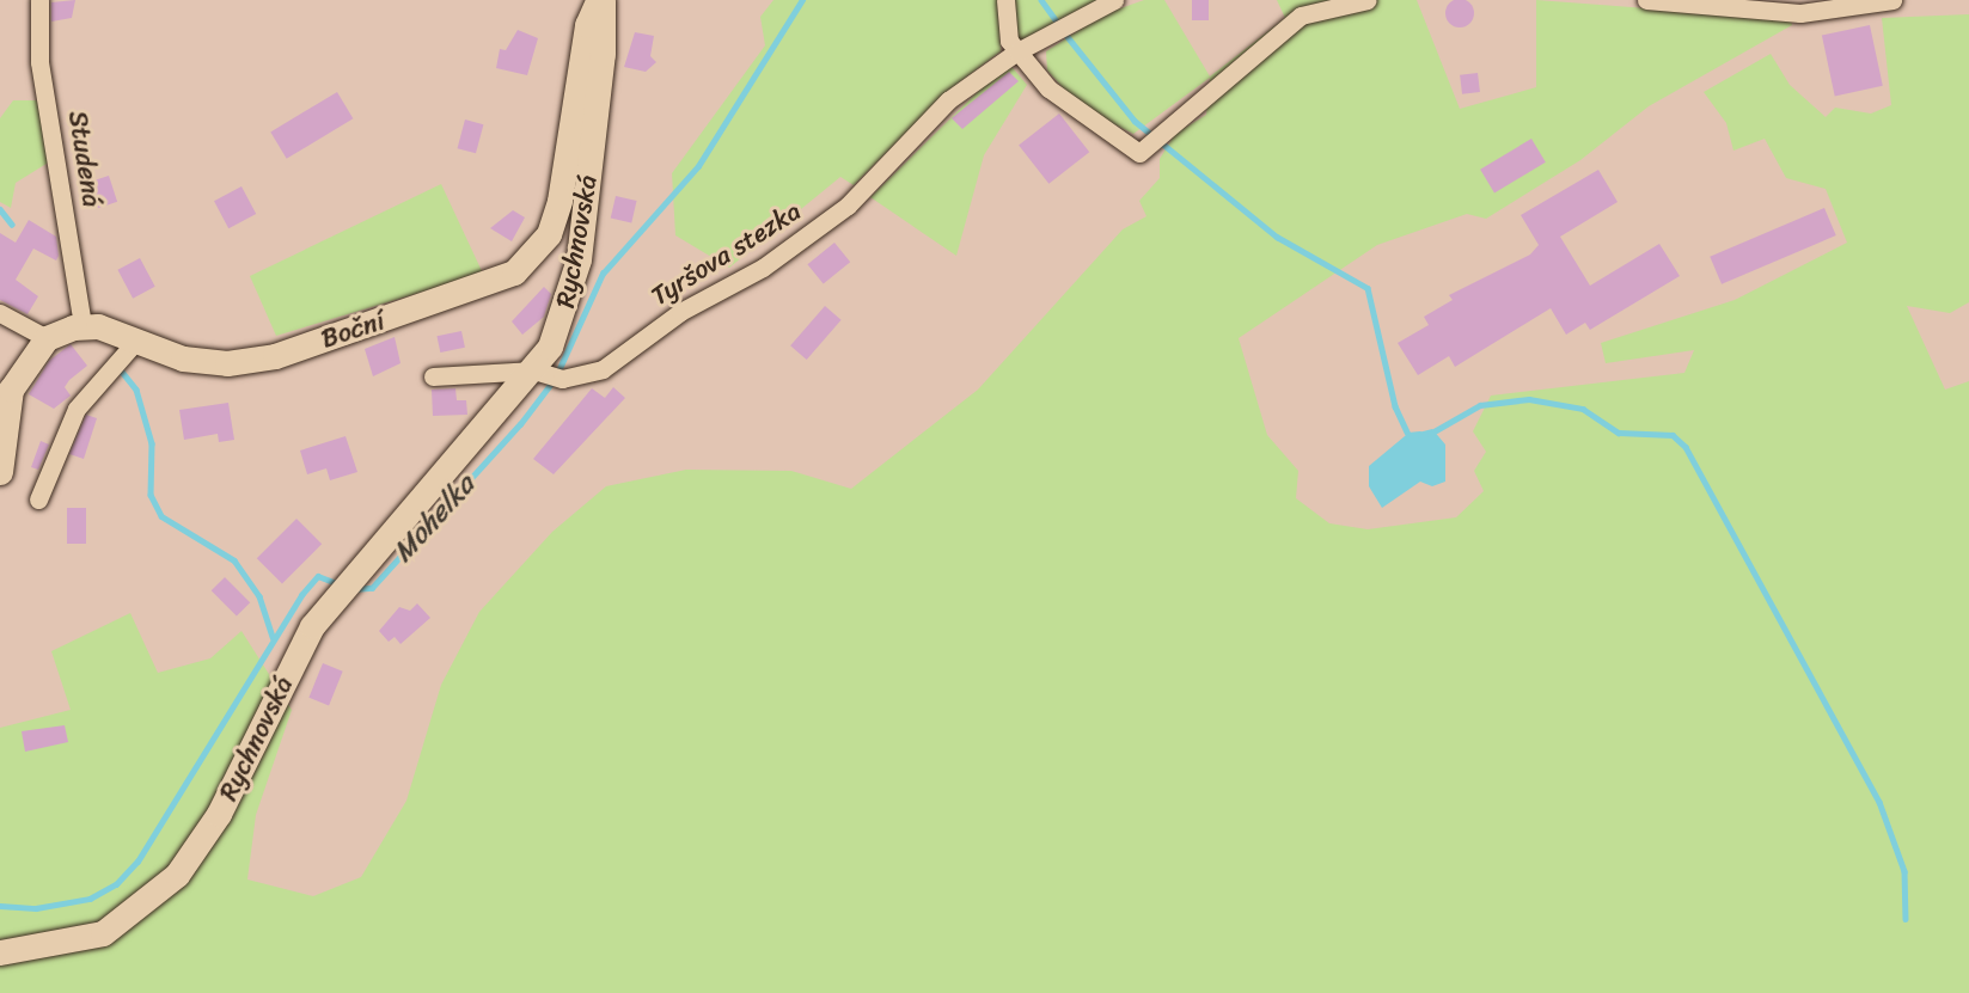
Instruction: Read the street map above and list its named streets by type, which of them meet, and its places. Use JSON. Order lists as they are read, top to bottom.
{
  "streets": {
    "street": [
      "Studená",
      "Rychnovská",
      "Tyršova stezka",
      "Boční"
    ]
  },
  "crossings": [
    ["Studená", "Boční"],
    ["Rychnovská", "Tyršova stezka"],
    ["Rychnovská", "Boční"]
  ],
  "water": ["Mohelka"]
}
